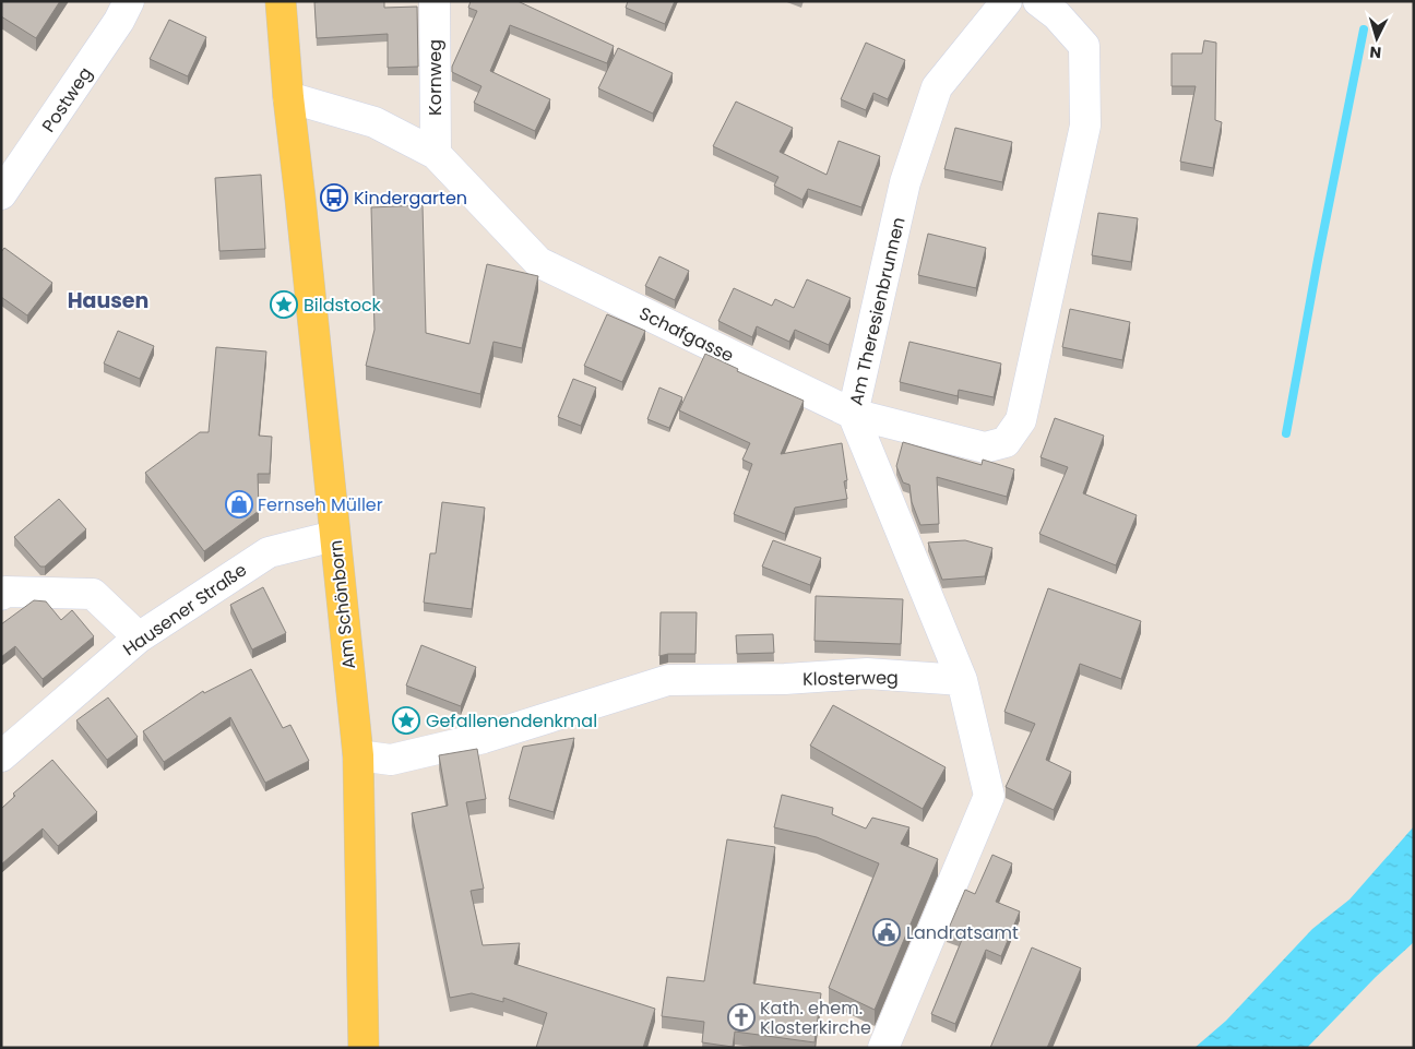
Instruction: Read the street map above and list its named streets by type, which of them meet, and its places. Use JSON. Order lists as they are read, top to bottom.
{
  "streets": {
    "main road": ["Am Schönborn"],
    "street": [
      "Kornweg",
      "Postweg",
      "Am Theresienbrunnen",
      "Schafgasse",
      "Hausener Straße",
      "Klosterweg"
    ]
  },
  "crossings": [
    ["Kornweg", "Schafgasse"],
    ["Am Theresienbrunnen", "Schafgasse"],
    ["Schafgasse", "Am Schönborn"],
    ["Am Schönborn", "Hausener Straße"],
    ["Am Schönborn", "Klosterweg"]
  ],
  "districts": ["Hausen"],
  "places": {
    "bus stop": ["Kindergarten"],
    "place": ["Bildstock", "Gefallenendenkmal"],
    "shop": ["Fernseh Müller"],
    "public building": ["Landratsamt"],
    "church": ["Kath. ehem. Klosterkirche"]
  },
  "north": "bottom"
}
